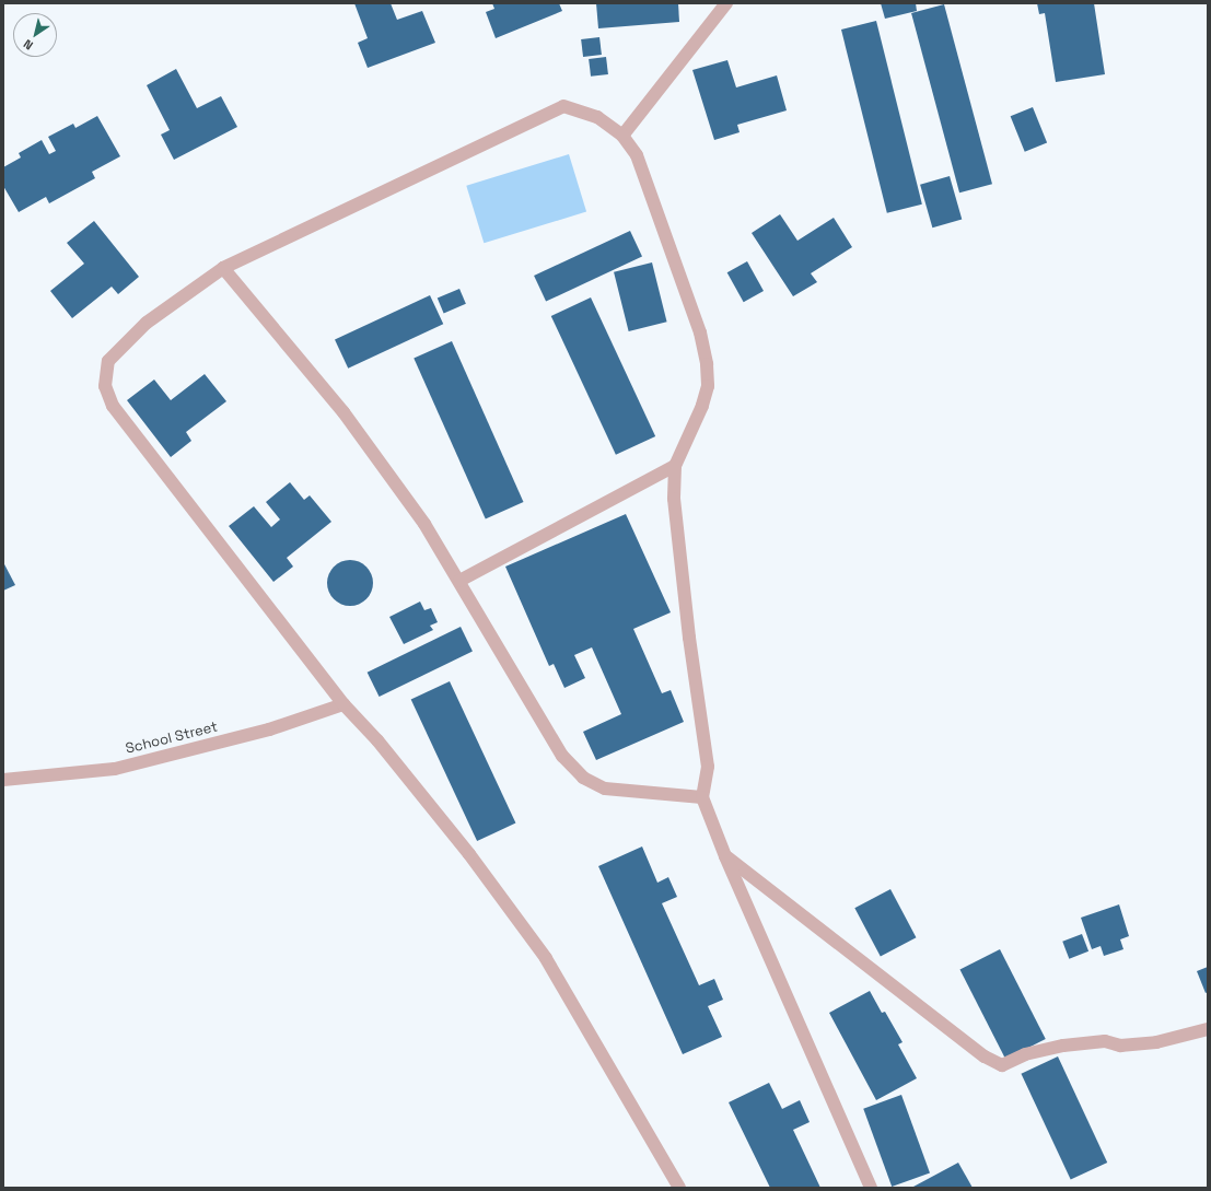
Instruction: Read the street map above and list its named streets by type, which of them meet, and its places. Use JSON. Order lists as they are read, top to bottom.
{
  "streets": {
    "street": ["School Street"]
  },
  "north": "bottom left"
}
